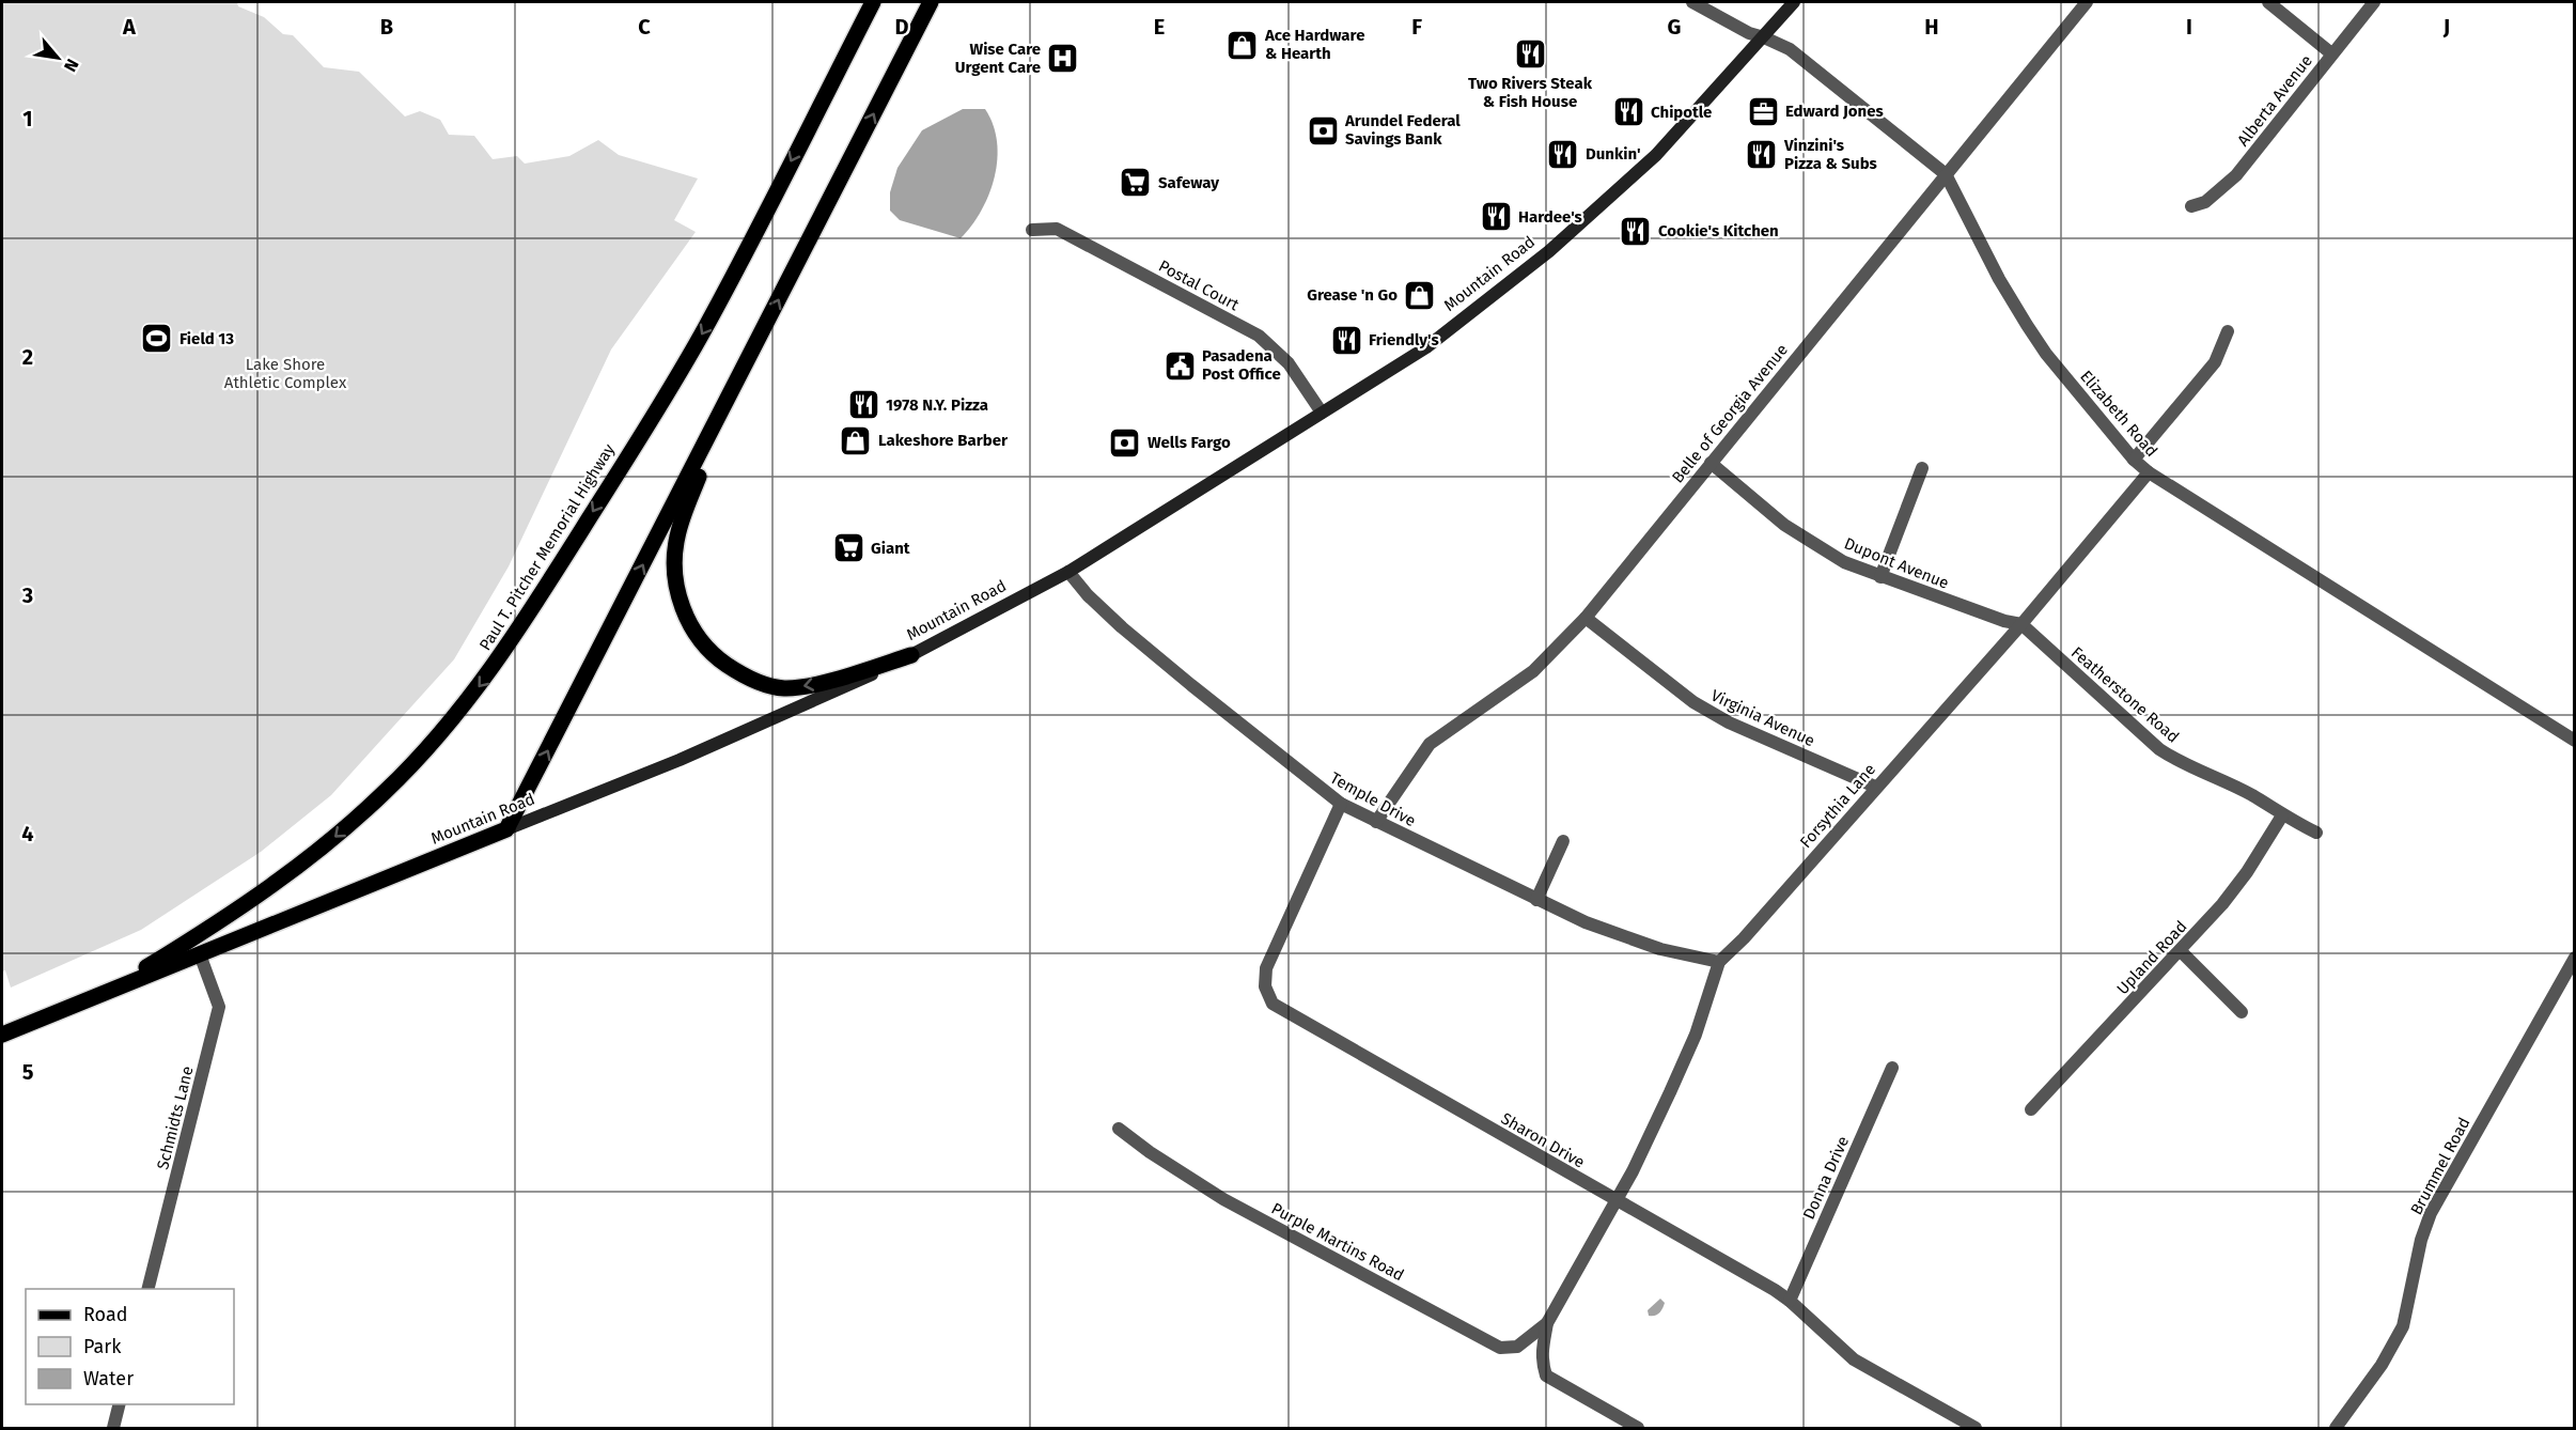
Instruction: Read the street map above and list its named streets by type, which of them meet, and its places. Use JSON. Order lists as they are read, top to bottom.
{
  "streets": {
    "main road": ["Mountain Road", "Paul T. Pitcher Memorial Highway"],
    "street": [
      "Alberta Avenue",
      "Postal Court",
      "Belle of Georgia Avenue",
      "Elizabeth Road",
      "Dupont Avenue",
      "Featherstone Road",
      "Virginia Avenue",
      "Temple Drive",
      "Forsythia Lane",
      "Upland Road",
      "Schmidts Lane",
      "Sharon Drive",
      "Brummel Road",
      "Donna Drive",
      "Purple Martins Road"
    ]
  },
  "crossings": [
    ["Mountain Road", "Postal Court"],
    ["Mountain Road", "Elizabeth Road"],
    ["Mountain Road", "Paul T. Pitcher Memorial Highway"],
    ["Mountain Road", "Temple Drive"],
    ["Mountain Road", "Schmidts Lane"],
    ["Belle of Georgia Avenue", "Elizabeth Road"],
    ["Belle of Georgia Avenue", "Dupont Avenue"],
    ["Belle of Georgia Avenue", "Virginia Avenue"],
    ["Belle of Georgia Avenue", "Temple Drive"],
    ["Elizabeth Road", "Forsythia Lane"],
    ["Dupont Avenue", "Featherstone Road"],
    ["Dupont Avenue", "Forsythia Lane"],
    ["Featherstone Road", "Forsythia Lane"],
    ["Featherstone Road", "Upland Road"],
    ["Virginia Avenue", "Forsythia Lane"],
    ["Temple Drive", "Forsythia Lane"],
    ["Temple Drive", "Sharon Drive"],
    ["Sharon Drive", "Donna Drive"],
    ["Sharon Drive", "Purple Martins Road"]
  ],
  "parks": ["Lake Shore Athletic Complex"],
  "places": {
    "shop": ["Ace Hardware & Hearth", "Grease 'n Go", "Lakeshore Barber"],
    "restaurant": [
      "Two Rivers Steak & Fish House",
      "Chipotle",
      "Dunkin'",
      "Vinzini's Pizza & Subs",
      "Hardee's",
      "Cookie's Kitchen",
      "Friendly's",
      "1978 N.Y. Pizza"
    ],
    "hospital": ["Wise Care Urgent Care"],
    "office": ["Edward Jones"],
    "bank": ["Arundel Federal Savings Bank", "Wells Fargo"],
    "supermarket": ["Safeway", "Giant"],
    "sports": ["Field 13"],
    "public building": ["Pasadena Post Office"]
  },
  "legend": ["Road", "Park", "Water"],
  "north": "bottom right",
  "grid": {
    "columns": [
      "A",
      "B",
      "C",
      "D",
      "E",
      "F",
      "G",
      "H",
      "I",
      "J"
    ],
    "rows": [
      "1",
      "2",
      "3",
      "4",
      "5"
    ]
  }
}
